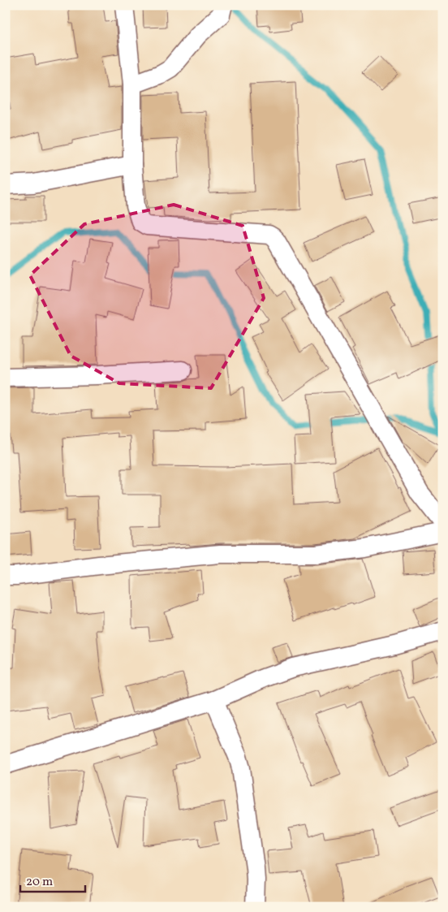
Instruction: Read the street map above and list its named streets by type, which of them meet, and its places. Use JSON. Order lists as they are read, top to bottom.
{
  "scale_bar": "20 m"
}
